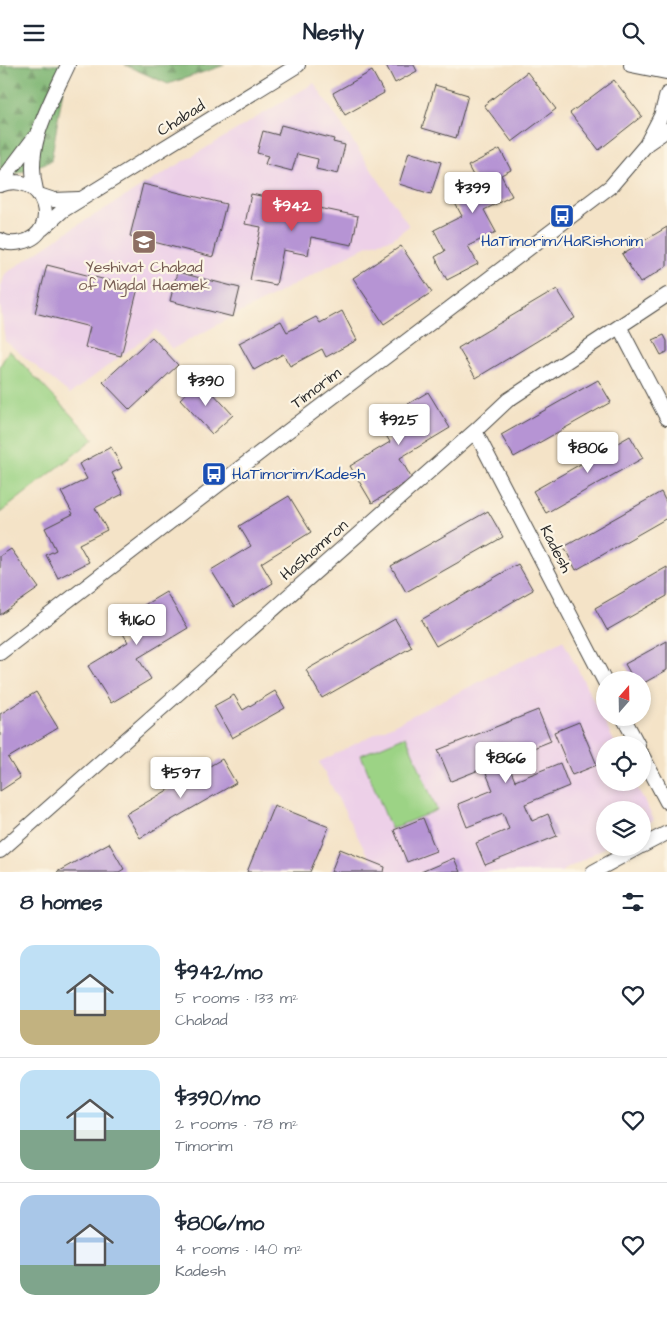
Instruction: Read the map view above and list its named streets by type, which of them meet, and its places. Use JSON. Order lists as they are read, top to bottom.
{
  "streets": {
    "street": [
      "Chabad",
      "Timorim",
      "Kadesh",
      "HaShomron"
    ]
  },
  "crossings": [
    ["Kadesh", "HaShomron"]
  ],
  "places": {
    "bus stop": ["HaTimorim/HaRishonim", "HaTimorim/Kadesh"],
    "school or university": ["Yeshivat Chabad of Migdal Haemek"]
  },
  "north": "top",
  "page": {
    "header": "Nestly",
    "price": [
      "$399",
      "$942",
      "$390",
      "$925",
      "$806",
      "$1,160",
      "$866",
      "$597"
    ],
    "heading": "8 homes",
    "list": [
      {
        "name": "$942/mo",
        "note": "5 rooms · 133 m² · Chabad"
      },
      {
        "name": "$390/mo",
        "note": "2 rooms · 78 m² · Timorim"
      },
      {
        "name": "$806/mo",
        "note": "4 rooms · 140 m² · Kadesh"
      }
    ]
  }
}
